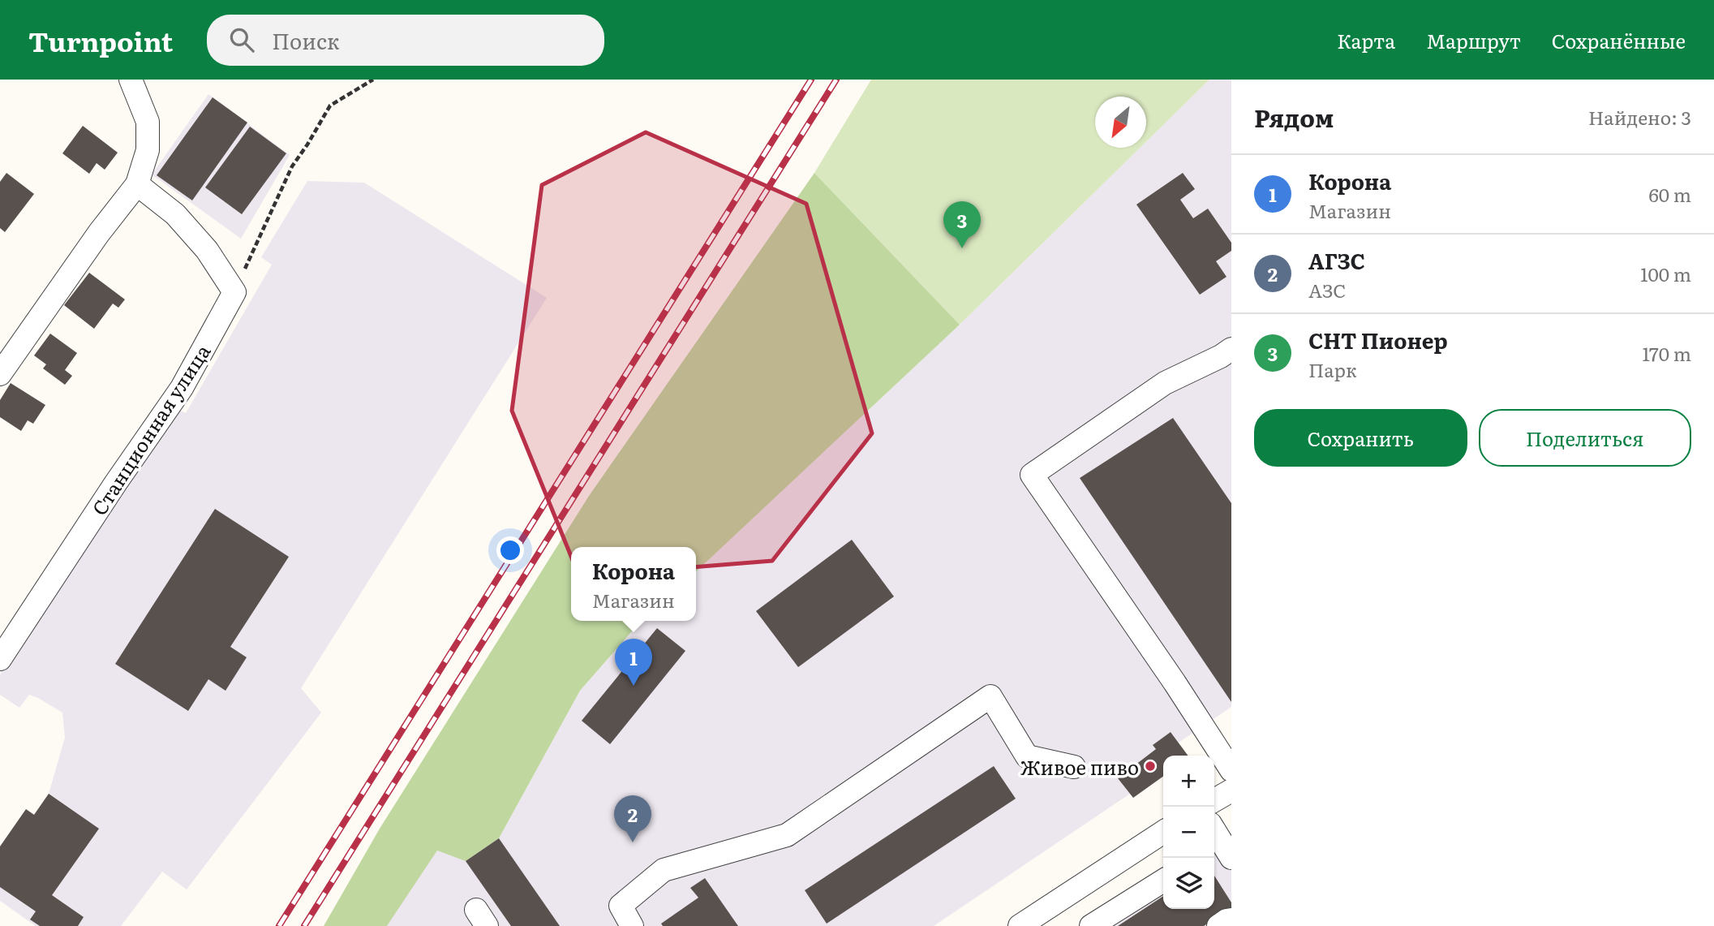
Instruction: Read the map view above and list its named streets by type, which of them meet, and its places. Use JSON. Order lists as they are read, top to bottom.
{
  "streets": {
    "street": ["Станционная улица"]
  },
  "places": ["Живое пиво"],
  "north": "bottom left",
  "page": {
    "header": "Turnpoint",
    "search": "Поиск",
    "nav": ["Карта", "Маршрут", "Сохранённые"],
    "heading": ["Рядом", "Найдено: 3"],
    "list": [
      {
        "mark": "1",
        "name": "Корона",
        "note": "Магазин",
        "value": "60 m"
      },
      {
        "mark": "2",
        "name": "АГЗС",
        "note": "АЗС",
        "value": "100 m"
      },
      {
        "mark": "3",
        "name": "СНТ Пионер",
        "note": "Парк",
        "value": "170 m"
      }
    ],
    "pins": ["3", "1", "2"],
    "buttons": ["Сохранить", "Поделиться"],
    "popup": ["Корона", "Магазин"],
    "map_buttons": ["+", "−"]
  }
}
